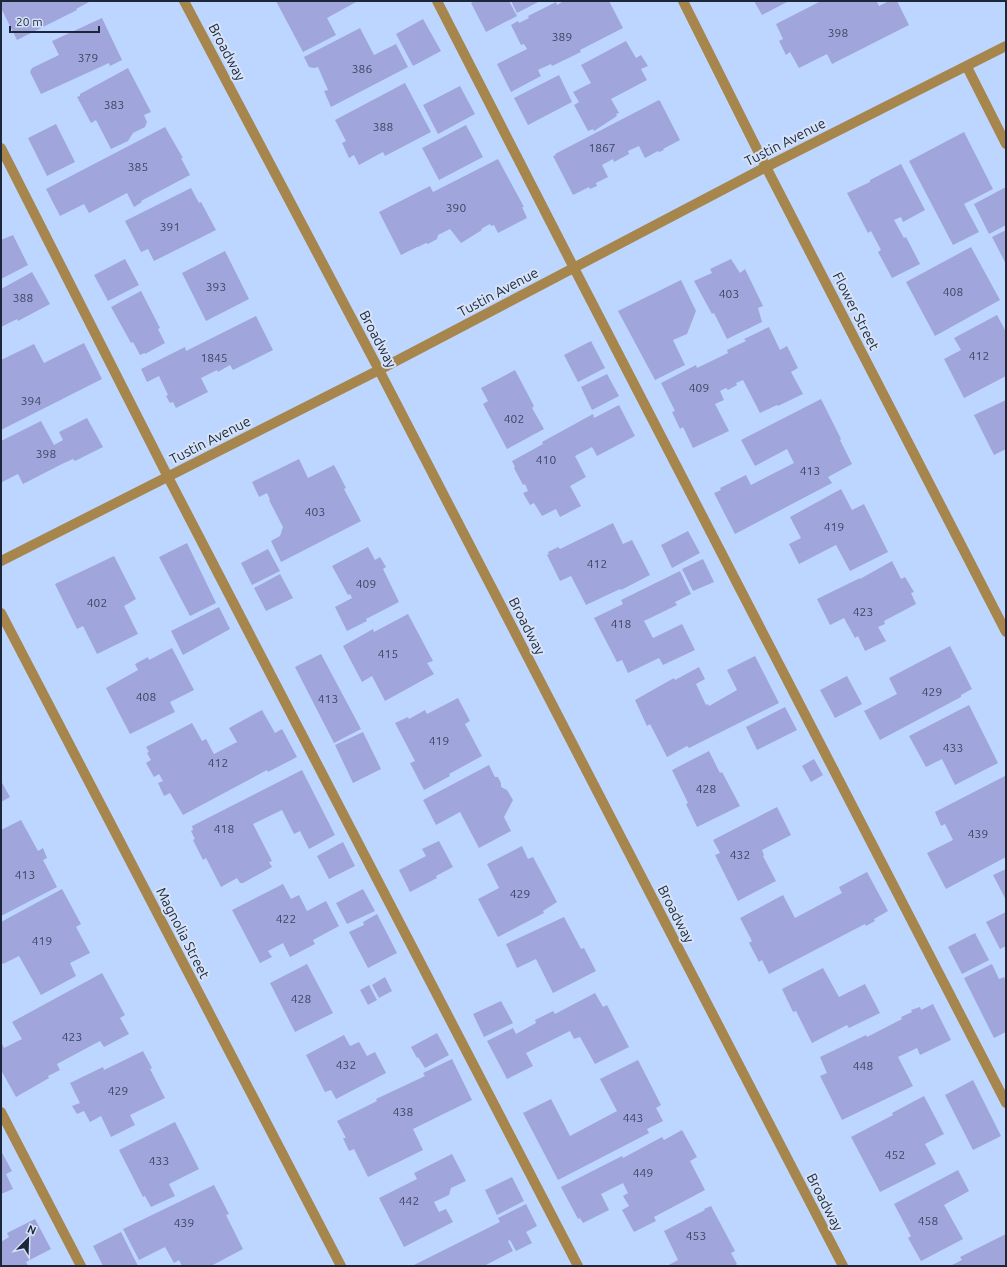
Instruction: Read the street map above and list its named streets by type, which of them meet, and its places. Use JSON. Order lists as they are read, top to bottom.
{
  "streets": {
    "street": [
      "Broadway",
      "Tustin Avenue",
      "Flower Street",
      "Magnolia Street"
    ]
  },
  "crossings": [
    ["Broadway", "Tustin Avenue"],
    ["Tustin Avenue", "Flower Street"]
  ],
  "house_numbers": [
    "398",
    "389",
    "379",
    "386",
    "383",
    "388",
    "1867",
    "385",
    "390",
    "391",
    "393",
    "408",
    "403",
    "388",
    "412",
    "1845",
    "409",
    "394",
    "402",
    "398",
    "410",
    "413",
    "403",
    "419",
    "412",
    "409",
    "402",
    "423",
    "418",
    "415",
    "429",
    "408",
    "413",
    "419",
    "433",
    "412",
    "428",
    "418",
    "439",
    "432",
    "413",
    "429",
    "422",
    "419",
    "428",
    "423",
    "432",
    "448",
    "429",
    "438",
    "443",
    "452",
    "433",
    "449",
    "442",
    "458",
    "439",
    "453"
  ],
  "scale_bar": "20 m",
  "north": "top right"
}
